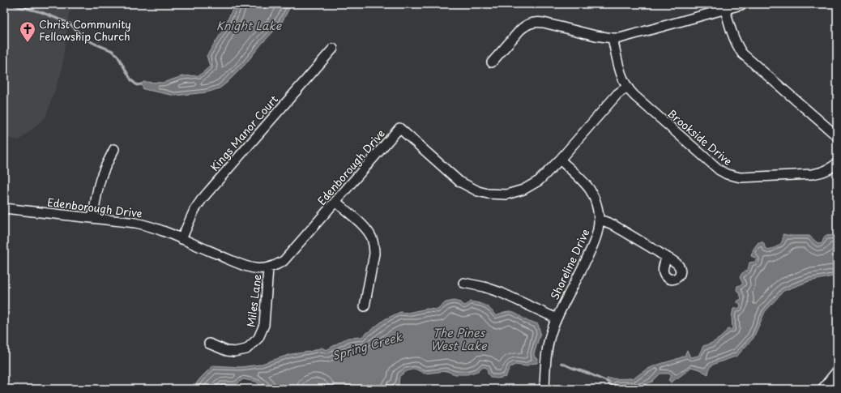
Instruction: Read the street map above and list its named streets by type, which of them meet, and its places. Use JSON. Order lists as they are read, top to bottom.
{
  "streets": {
    "street": [
      "Kings Manor Court",
      "Brookside Drive",
      "Edenborough Drive",
      "Shoreline Drive",
      "Miles Lane"
    ]
  },
  "crossings": [
    ["Kings Manor Court", "Edenborough Drive"],
    ["Brookside Drive", "Edenborough Drive"],
    ["Edenborough Drive", "Shoreline Drive"],
    ["Edenborough Drive", "Miles Lane"]
  ],
  "water": ["Knight Lake", "The Pines West Lake", "Spring Creek"],
  "places": {
    "church": ["Christ Community Fellowship Church"]
  }
}
